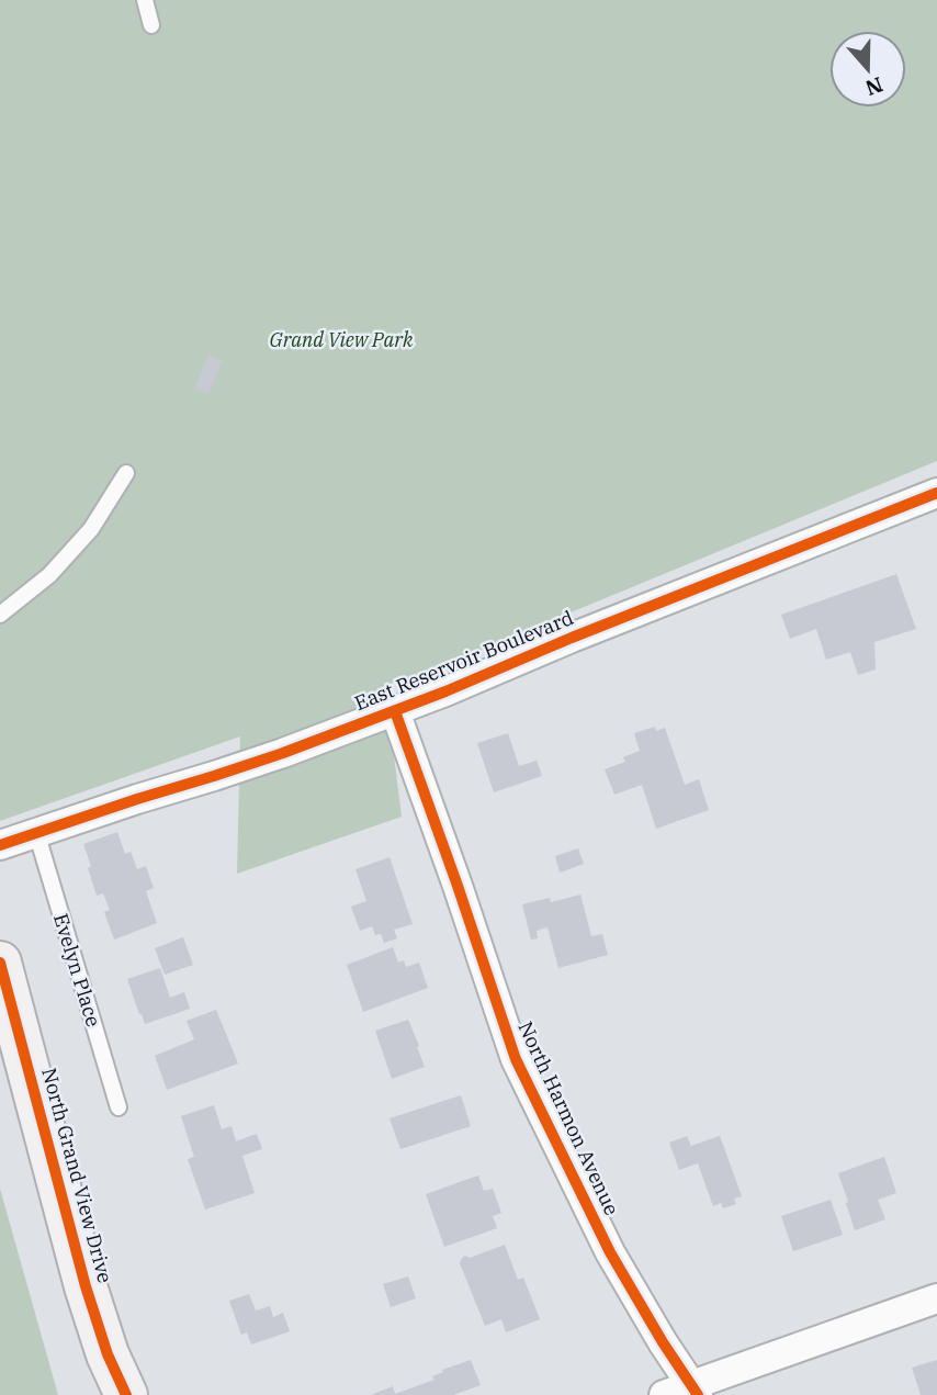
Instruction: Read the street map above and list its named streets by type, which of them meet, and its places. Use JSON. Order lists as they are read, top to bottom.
{
  "streets": {
    "street": ["East Reservoir Boulevard", "North Harmon Avenue", "North Grand View Drive"],
    "lane": ["Evelyn Place"]
  },
  "crossings": [
    ["East Reservoir Boulevard", "Evelyn Place"],
    ["East Reservoir Boulevard", "North Harmon Avenue"]
  ],
  "parks": ["Grand View Park"],
  "north": "bottom"
}
